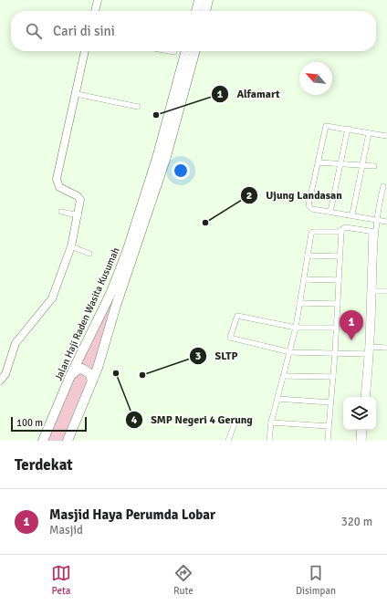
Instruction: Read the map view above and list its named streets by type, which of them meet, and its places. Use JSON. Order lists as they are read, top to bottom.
{
  "streets": {
    "highway": ["Jalan Haji Raden Wasita Kusumah"]
  },
  "places": [
    "Alfamart",
    "Ujung Landasan",
    "SMP Negeri 4 Gerung",
    "SLTP"
  ],
  "scale_bar": "100 m",
  "north": "top left",
  "page": {
    "search": "Cari di sini",
    "pins": "1",
    "scale": "100 m",
    "heading": "Terdekat",
    "list": [
      {
        "mark": "1",
        "name": "Masjid Haya Perumda Lobar",
        "note": "Masjid",
        "value": "320 m"
      }
    ],
    "nav": ["Peta", "Rute", "Disimpan"]
  }
}
